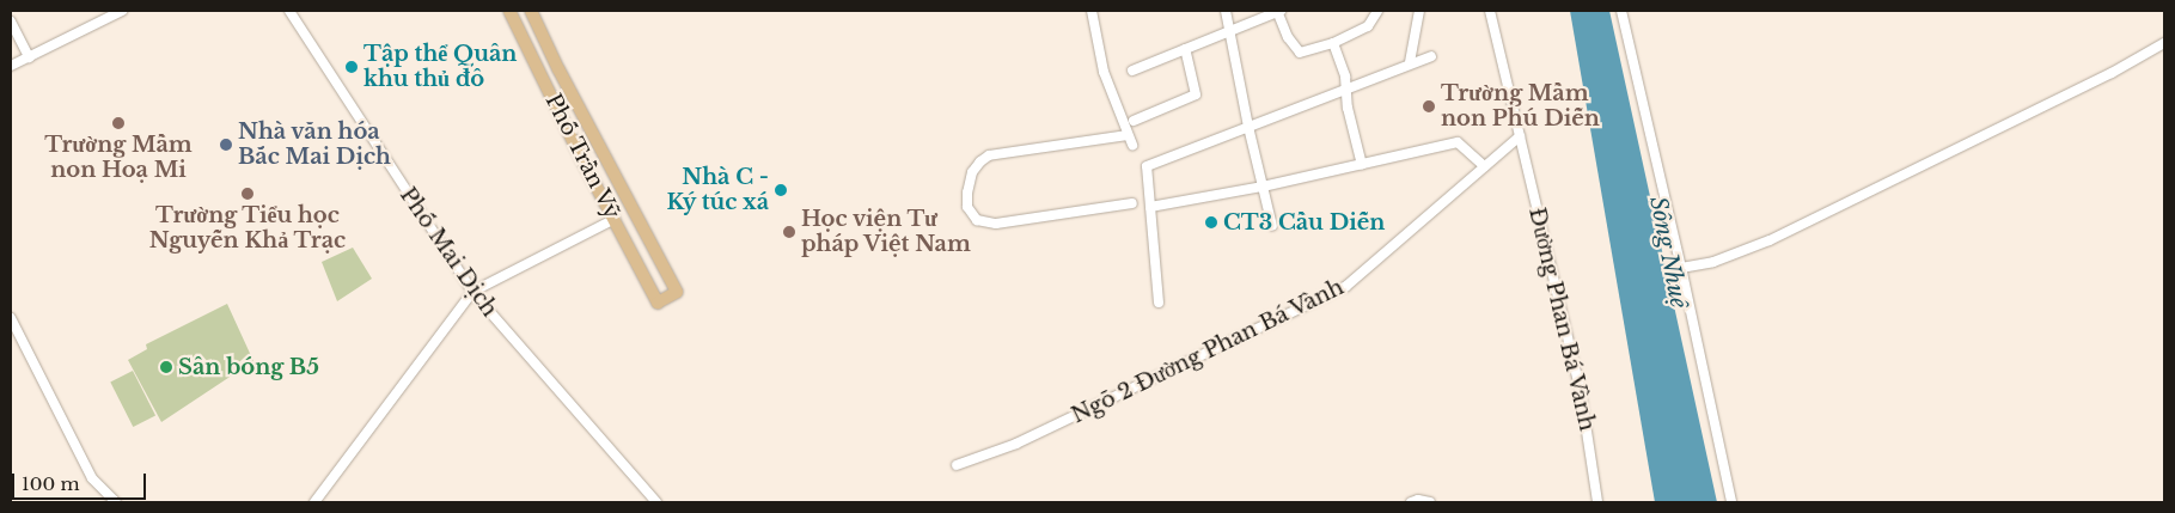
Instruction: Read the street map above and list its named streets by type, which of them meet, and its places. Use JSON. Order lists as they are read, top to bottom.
{
  "streets": {
    "main road": ["Phố Trần Vỹ"],
    "street": ["Phố Mai Dịch", "Đường Phan Bá Vành", "Ngõ 2 Đường Phan Bá Vành"]
  },
  "crossings": [
    ["Đường Phan Bá Vành", "Ngõ 2 Đường Phan Bá Vành"]
  ],
  "water": ["Sông Nhuệ"],
  "places": [
    "Tập thể Quân khu thủ đô",
    "Trường Mầm non Phú Diễn",
    "Trường Mầm non Hoạ Mi",
    "Nhà văn hóa Bắc Mai Dịch",
    "Nhà C - Ký túc xá",
    "Trường Tiểu học Nguyễn Khả Trạc",
    "CT3 Cầu Diễn",
    "Học viện Tư pháp Việt Nam",
    "Sân bóng B5"
  ],
  "scale_bar": "100 m"
}
